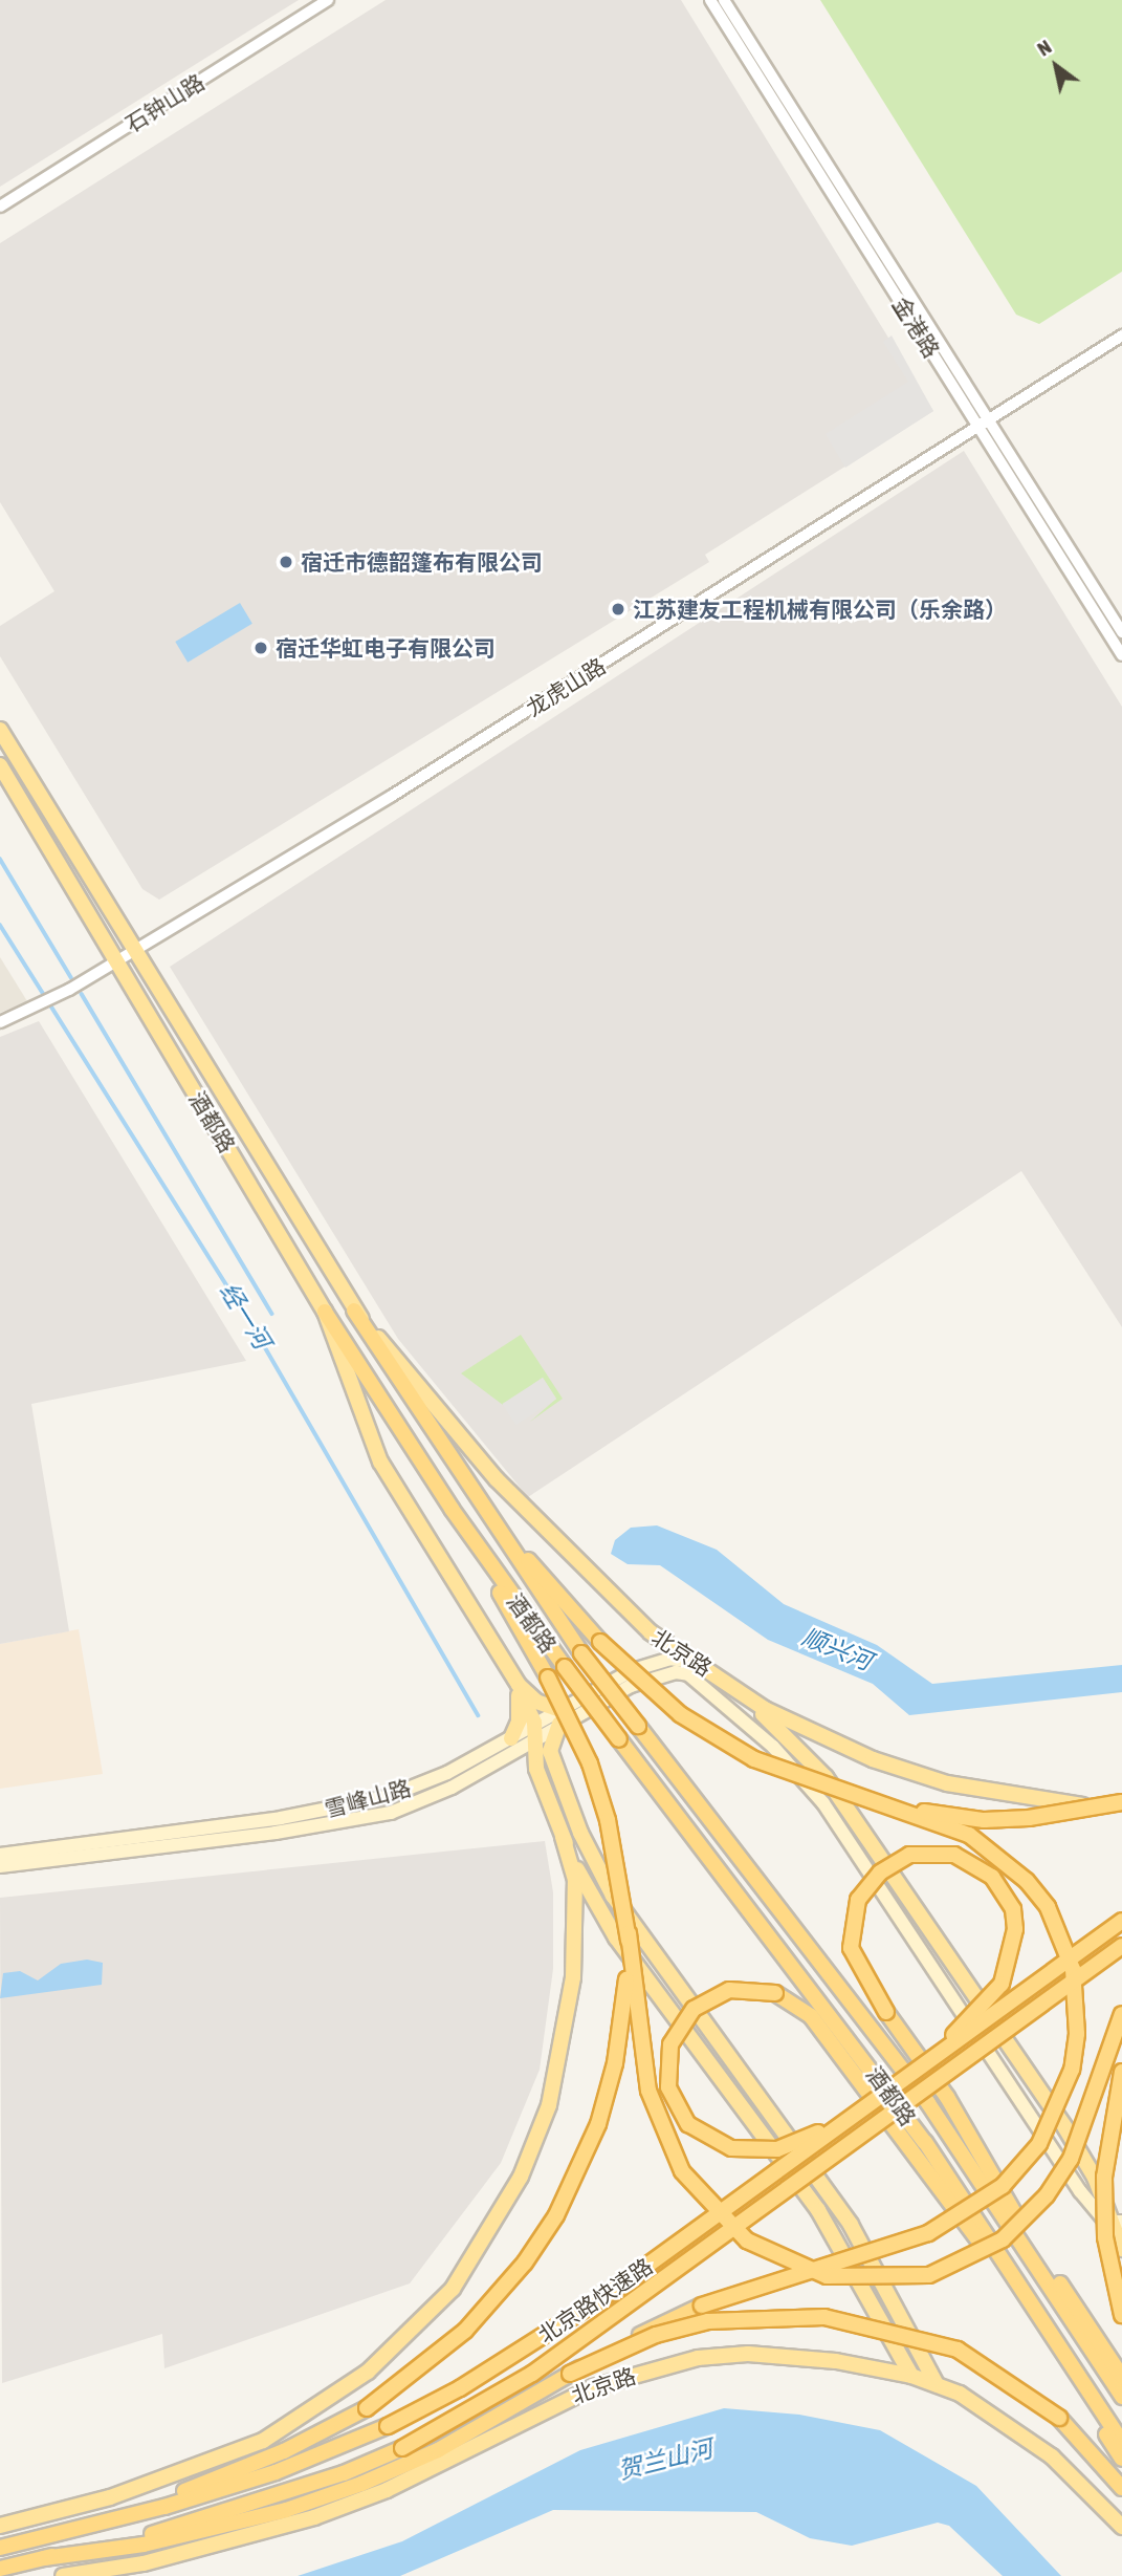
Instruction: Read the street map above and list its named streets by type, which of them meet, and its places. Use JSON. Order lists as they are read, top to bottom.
{
  "streets": {
    "highway": ["酒都路", "北京路快速路"],
    "main road": ["北京路", "雪峰山路"],
    "street": ["石钟山路", "金港路", "龙虎山路"]
  },
  "crossings": [
    ["金港路", "龙虎山路"],
    ["龙虎山路", "酒都路"],
    ["酒都路", "北京路"],
    ["北京路", "雪峰山路"]
  ],
  "water": ["经一河", "顺兴河", "贺兰山河"],
  "places": ["宿迁市德韶篷布有限公司", "江苏建友工程机械有限公司（乐余路）", "宿迁华虹电子有限公司"],
  "north": "top left"
}
